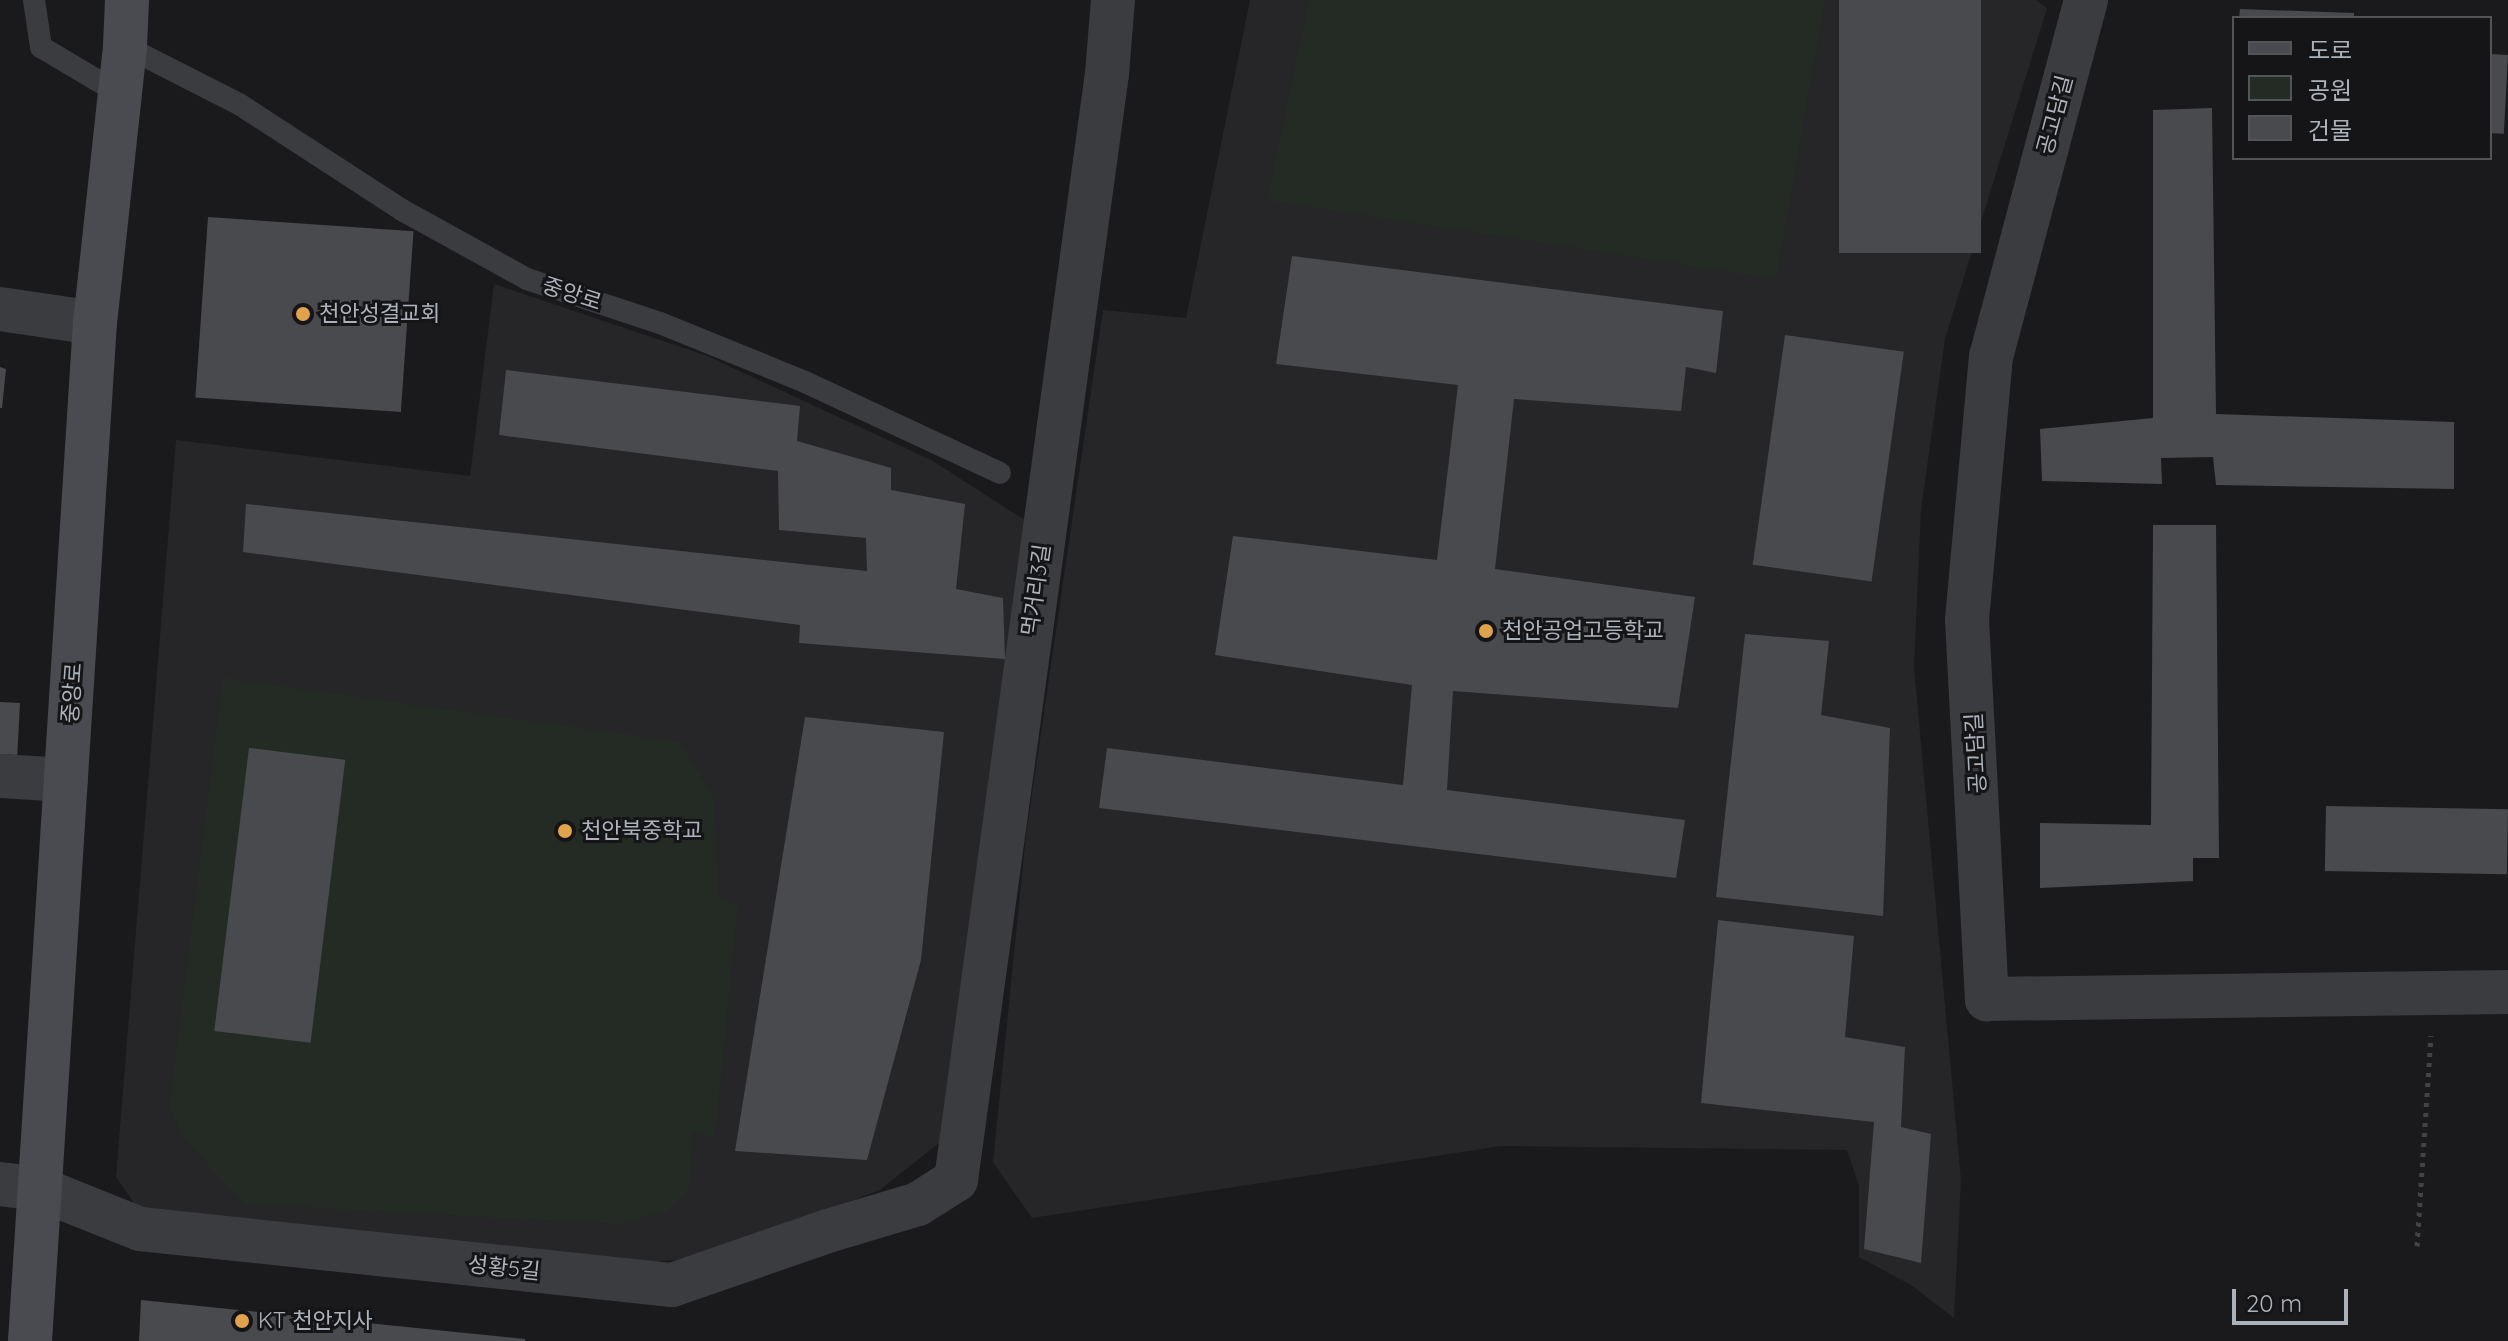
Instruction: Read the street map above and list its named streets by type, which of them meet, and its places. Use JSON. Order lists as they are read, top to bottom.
{
  "streets": {
    "street": [
      "공고담길",
      "중앙로",
      "먹거리3길",
      "성황5길"
    ]
  },
  "crossings": [
    ["중앙로", "성황5길"],
    ["먹거리3길", "성황5길"]
  ],
  "places": [
    "천안성결교회",
    "천안공업고등학교",
    "천안북중학교",
    "KT 천안지사"
  ],
  "legend": ["도로", "공원", "건물"],
  "scale_bar": "20 m"
}
